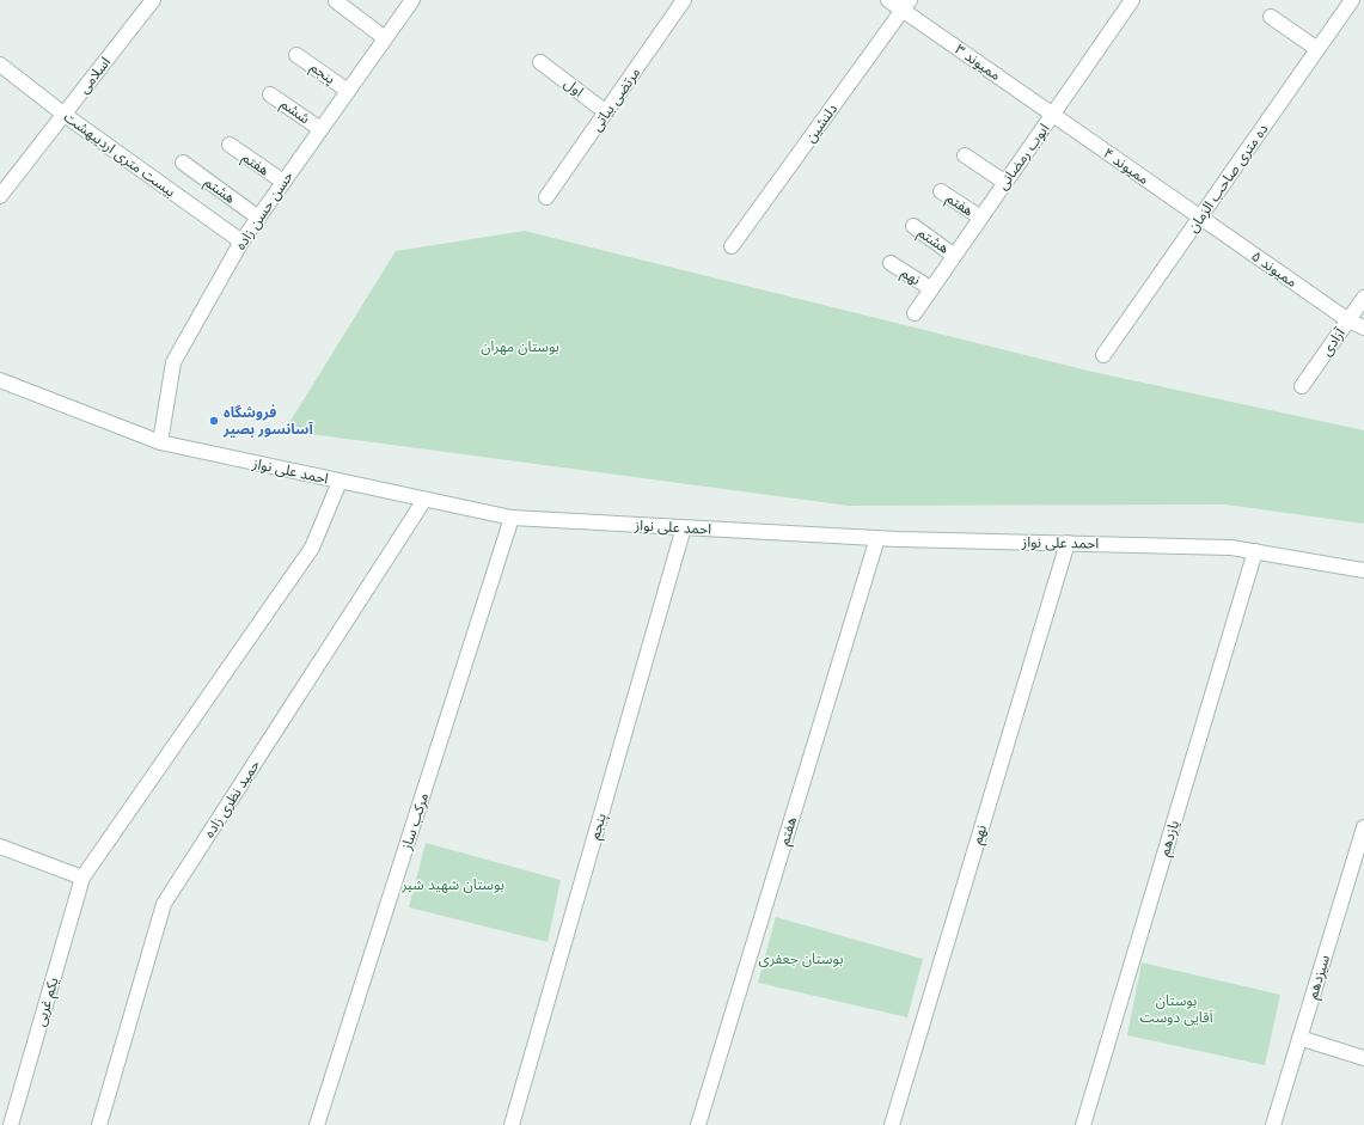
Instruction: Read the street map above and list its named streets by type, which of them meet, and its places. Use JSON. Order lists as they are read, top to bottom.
{
  "streets": {
    "street": [
      "ممیوند ۳",
      "پنجم",
      "اسلامی",
      "اول",
      "مرتضی بیاتی",
      "ششم",
      "دلنشین",
      "بیست متری اردیبهشت",
      "ایوب رمضانی",
      "هفتم",
      "ممیوند ۴",
      "ده متری صاحب الزمان",
      "هشتم",
      "حسن حسن زاده",
      "ممیوند ۵",
      "نهم",
      "آزادی",
      "احمد علی نواز",
      "حمید نظری زاده",
      "مرکب ساز",
      "یازدهم",
      "سیزدهم",
      "یکم غربی"
    ]
  },
  "crossings": [
    ["ممیوند ۳", "دلنشین"],
    ["ممیوند ۳", "ایوب رمضانی"],
    ["ممیوند ۳", "ممیوند ۴"],
    ["پنجم", "حسن حسن زاده"],
    ["پنجم", "احمد علی نواز"],
    ["اسلامی", "بیست متری اردیبهشت"],
    ["اول", "مرتضی بیاتی"],
    ["ششم", "حسن حسن زاده"],
    ["بیست متری اردیبهشت", "حسن حسن زاده"],
    ["ایوب رمضانی", "هفتم"],
    ["ایوب رمضانی", "ممیوند ۴"],
    ["ایوب رمضانی", "هشتم"],
    ["ایوب رمضانی", "نهم"],
    ["هفتم", "حسن حسن زاده"],
    ["هفتم", "احمد علی نواز"],
    ["ممیوند ۴", "ده متری صاحب الزمان"],
    ["ممیوند ۴", "ممیوند ۵"],
    ["ده متری صاحب الزمان", "ممیوند ۵"],
    ["هشتم", "حسن حسن زاده"],
    ["حسن حسن زاده", "احمد علی نواز"],
    ["ممیوند ۵", "آزادی"],
    ["نهم", "احمد علی نواز"],
    ["احمد علی نواز", "حمید نظری زاده"],
    ["احمد علی نواز", "مرکب ساز"],
    ["احمد علی نواز", "یازدهم"],
    ["احمد علی نواز", "یکم غربی"]
  ],
  "parks": [
    "بوستان مهران",
    "بوستان شهید شیر",
    "بوستان جعفری",
    "بوستان آقایی دوست"
  ],
  "places": ["فروشگاه آسانسور بصیر"]
}
